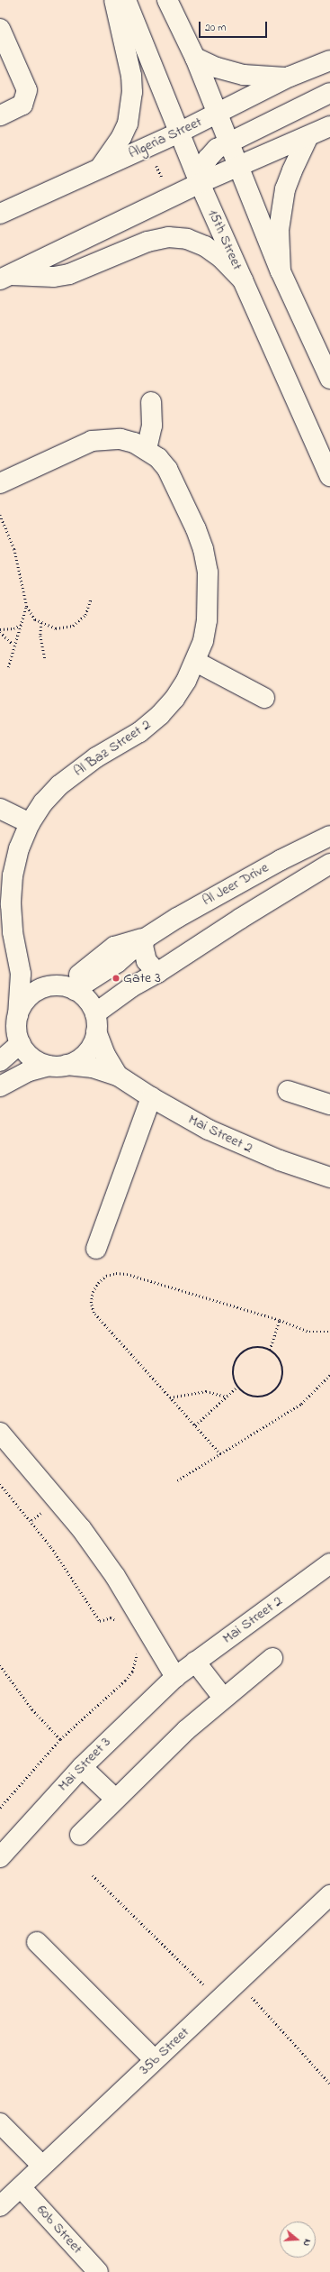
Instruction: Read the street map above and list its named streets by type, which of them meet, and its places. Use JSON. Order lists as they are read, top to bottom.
{
  "streets": {
    "street": [
      "Algeria Street",
      "15th Street",
      "Al Baz Street 2",
      "Al Jeer Drive",
      "Mai Street 2",
      "Mai Street 3",
      "35b Street",
      "60b Street"
    ]
  },
  "crossings": [
    ["Algeria Street", "15th Street"],
    ["Al Baz Street 2", "Al Jeer Drive"],
    ["Al Baz Street 2", "Mai Street 2"],
    ["Al Jeer Drive", "Mai Street 2"],
    ["Mai Street 2", "Mai Street 3"],
    ["35b Street", "60b Street"]
  ],
  "places": ["Gate 3"],
  "scale_bar": "20 m",
  "north": "right"
}
